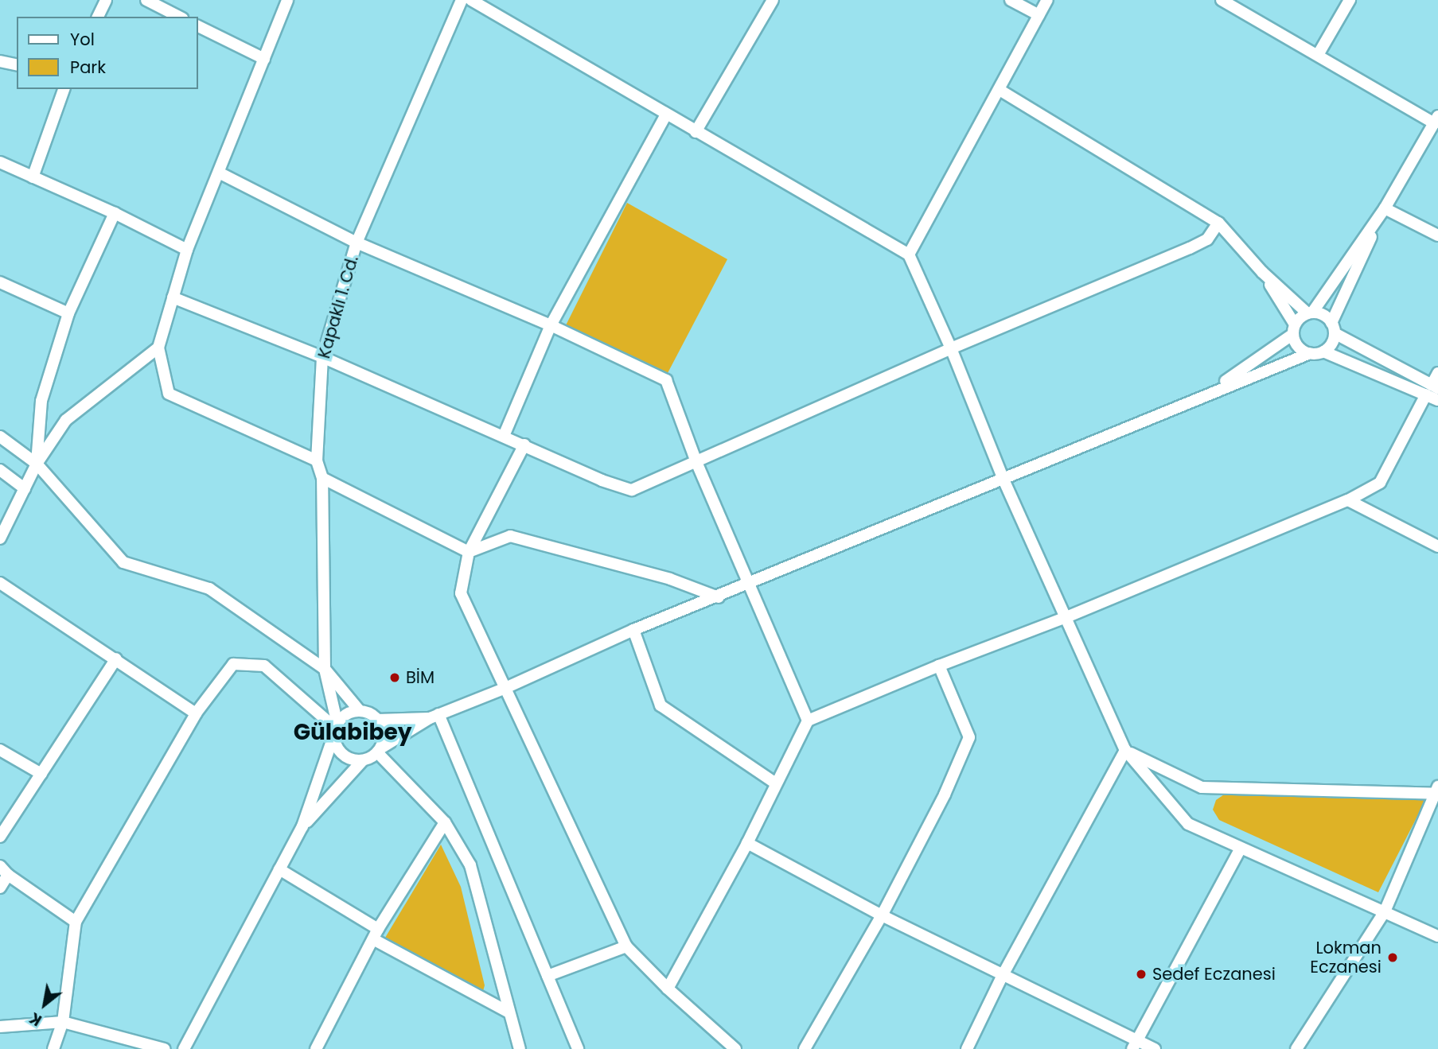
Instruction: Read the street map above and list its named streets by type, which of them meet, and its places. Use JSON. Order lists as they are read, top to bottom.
{
  "streets": {
    "street": ["Kapaklı 1. Cd."]
  },
  "districts": ["Gülabibey"],
  "places": ["BİM", "Lokman Eczanesi", "Sedef Eczanesi"],
  "legend": ["Yol", "Park"],
  "north": "bottom left"
}
